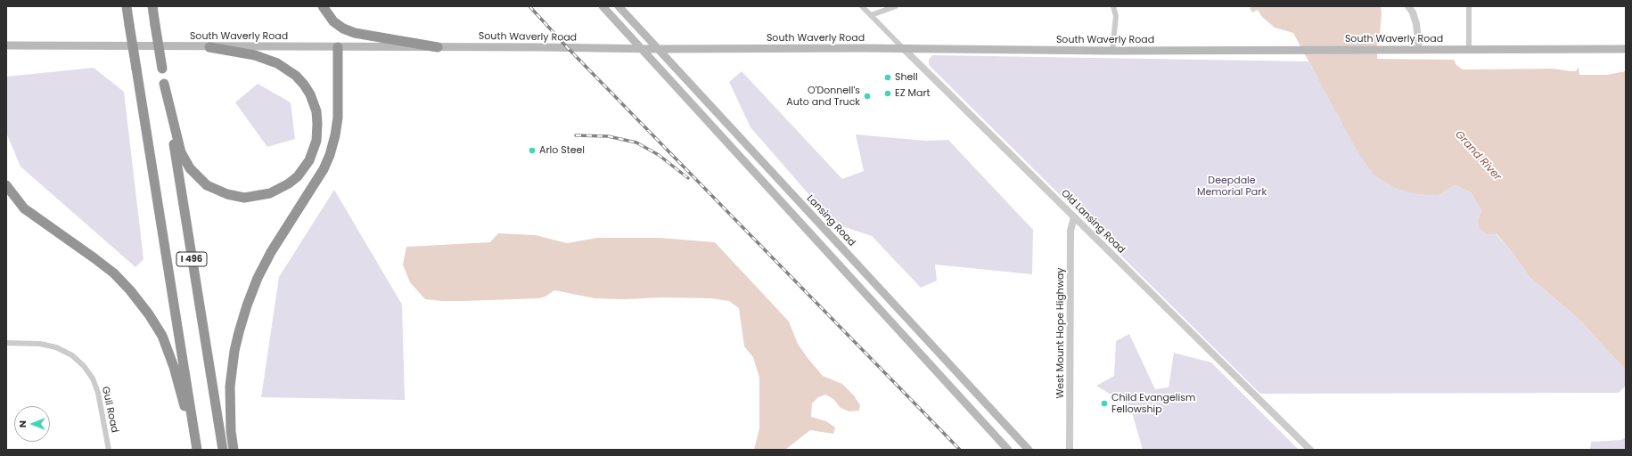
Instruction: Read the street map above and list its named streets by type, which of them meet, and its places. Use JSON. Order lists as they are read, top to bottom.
{
  "streets": {
    "highway": ["I 496"],
    "main road": ["South Waverly Road", "Lansing Road"],
    "street": ["Old Lansing Road", "West Mount Hope Highway", "Gull Road"]
  },
  "crossings": [
    ["South Waverly Road", "Lansing Road"],
    ["South Waverly Road", "Old Lansing Road"],
    ["Old Lansing Road", "West Mount Hope Highway"]
  ],
  "water": ["Grand River"],
  "parks": ["Deepdale Memorial Park"],
  "places": [
    "Shell",
    "EZ Mart",
    "O'Donnell's Auto and Truck",
    "Arlo Steel",
    "Child Evangelism Fellowship"
  ],
  "north": "left"
}
